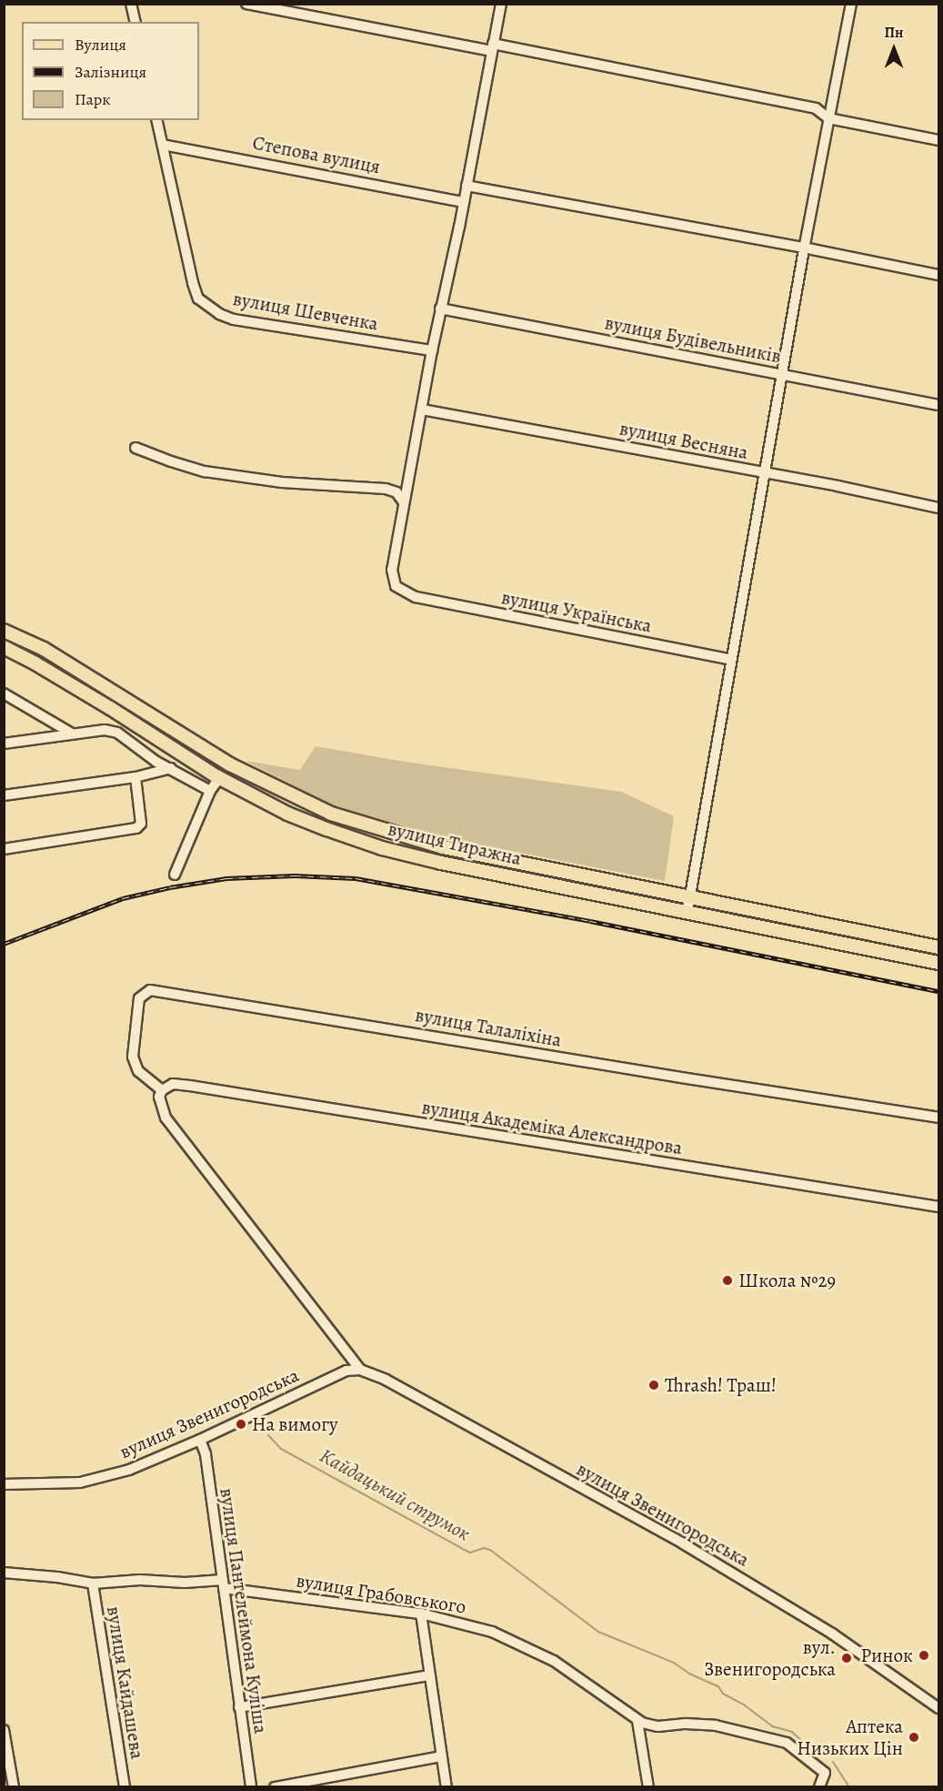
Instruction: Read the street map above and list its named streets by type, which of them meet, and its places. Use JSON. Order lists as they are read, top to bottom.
{
  "streets": {
    "main road": ["вулиця Тиражна"],
    "street": [
      "Степова вулиця",
      "вулиця Шевченка",
      "вулиця Будівельників",
      "вулиця Весняна",
      "вулиця Українська",
      "вулиця Талаліхіна",
      "вулиця Академіка Александрова",
      "вулиця Звенигородська",
      "вулиця Грабовського",
      "вулиця Пантелеймона Куліша",
      "вулиця Кайдашева"
    ]
  },
  "crossings": [
    ["Степова вулиця", "вулиця Шевченка"],
    ["вулиця Талаліхіна", "вулиця Академіка Александрова"],
    ["вулиця Звенигородська", "вулиця Пантелеймона Куліша"],
    ["вулиця Грабовського", "вулиця Пантелеймона Куліша"],
    ["вулиця Грабовського", "вулиця Кайдашева"]
  ],
  "water": ["Кайдацький струмок"],
  "places": [
    "Школа №29",
    "Thrash! Траш!",
    "На вимогу",
    "Ринок",
    "вул. Звенигородська",
    "Аптека Низьких Цін"
  ],
  "legend": ["Вулиця", "Залізниця", "Парк"],
  "north": "top"
}
